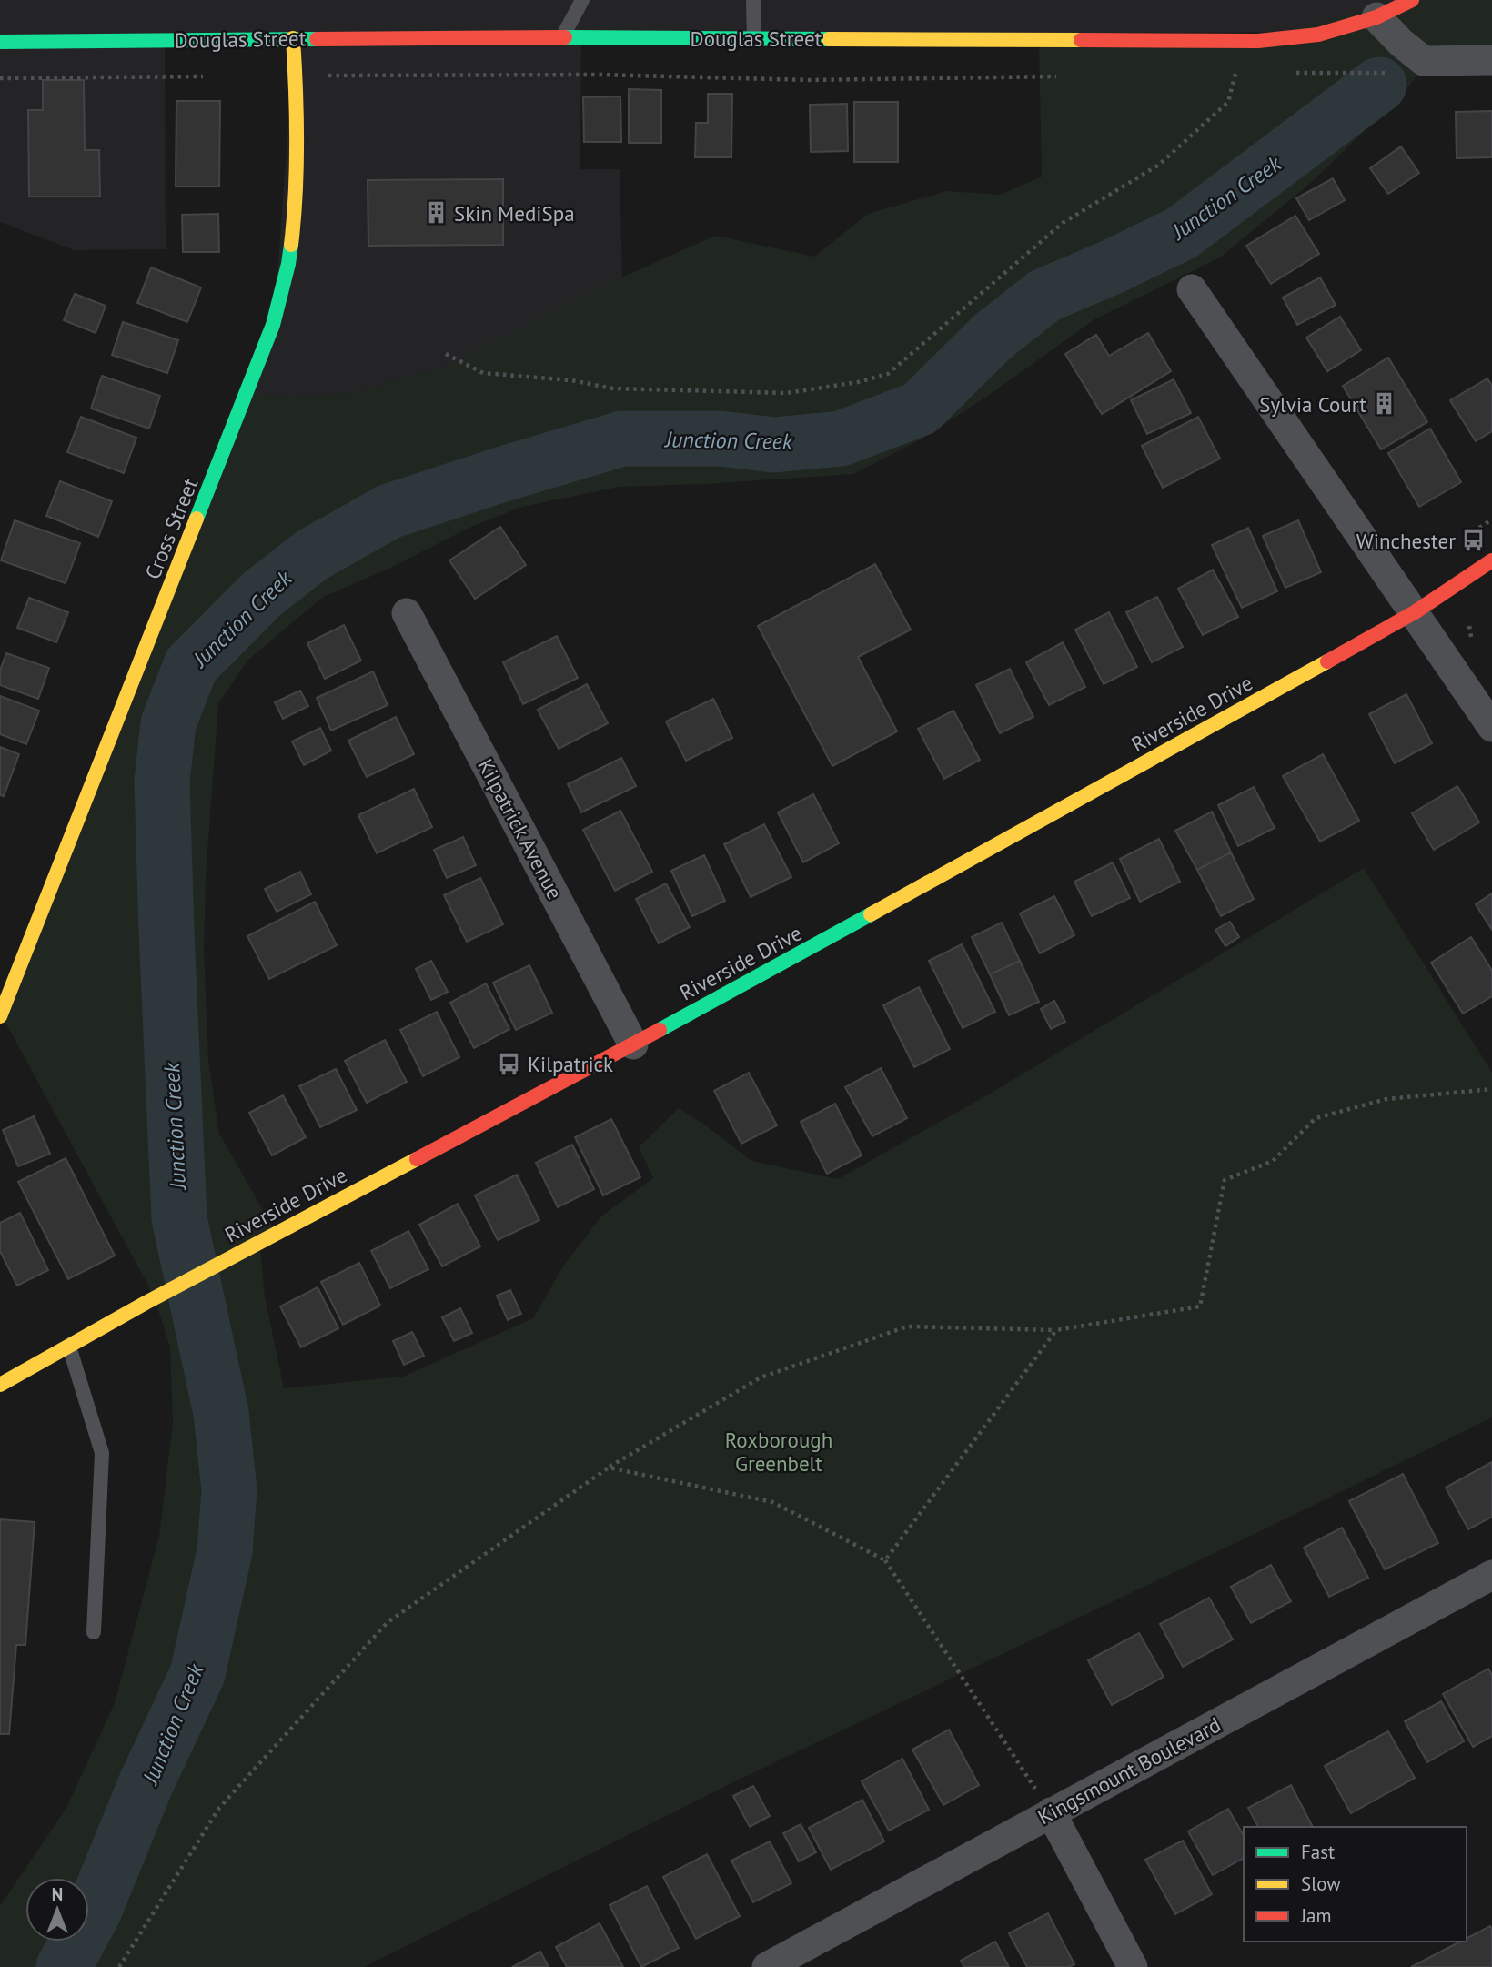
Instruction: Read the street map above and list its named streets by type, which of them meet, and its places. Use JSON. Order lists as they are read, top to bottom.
{
  "streets": {
    "street": [
      "Douglas Street",
      "Cross Street",
      "Riverside Drive",
      "Kilpatrick Avenue",
      "Kingsmount Boulevard"
    ]
  },
  "crossings": [
    ["Douglas Street", "Cross Street"],
    ["Riverside Drive", "Kilpatrick Avenue"]
  ],
  "water": ["Junction Creek"],
  "parks": ["Roxborough Greenbelt"],
  "places": {
    "building": ["Skin MediSpa", "Sylvia Court"],
    "bus stop": ["Winchester", "Kilpatrick"]
  },
  "legend": ["Fast", "Slow", "Jam"],
  "north": "top"
}
